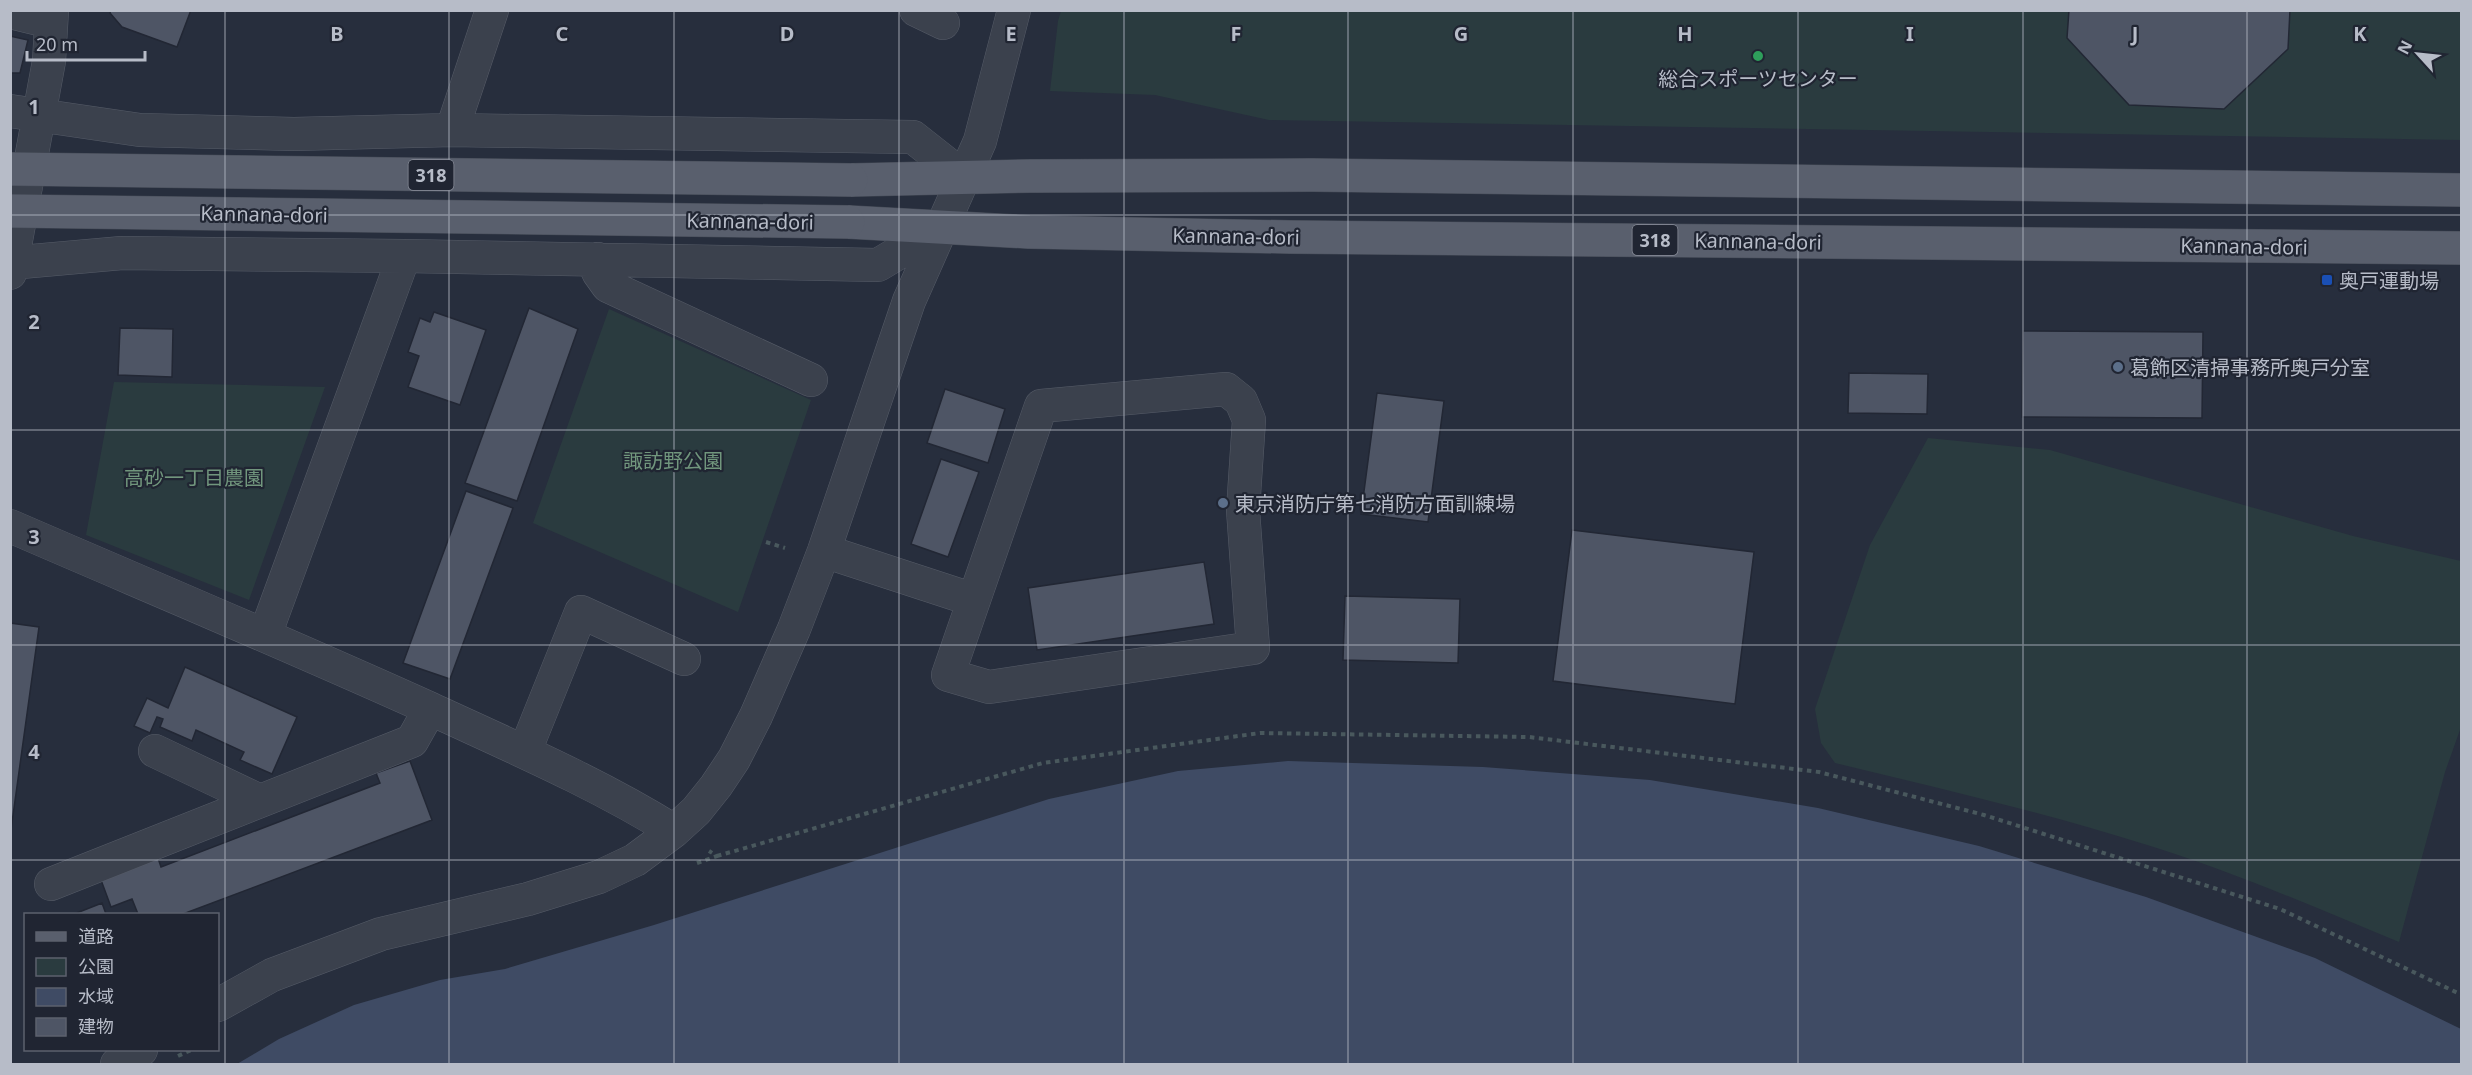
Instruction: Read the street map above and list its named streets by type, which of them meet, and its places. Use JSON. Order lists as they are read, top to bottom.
{
  "streets": {
    "main road": ["318", "Kannana-dori"]
  },
  "parks": ["諏訪野公園", "高砂一丁目農園"],
  "places": {
    "other": ["総合スポーツセンター", "葛飾区清掃事務所奥戸分室", "東京消防庁第七消防方面訓練場"],
    "transit": ["奥戸運動場"]
  },
  "legend": [
    "道路",
    "公園",
    "水域",
    "建物"
  ],
  "scale_bar": "20 m",
  "north": "top left",
  "grid": {
    "columns": [
      "B",
      "C",
      "D",
      "E",
      "F",
      "G",
      "H",
      "I",
      "J",
      "K"
    ],
    "rows": [
      "1",
      "2",
      "3",
      "4"
    ]
  }
}
